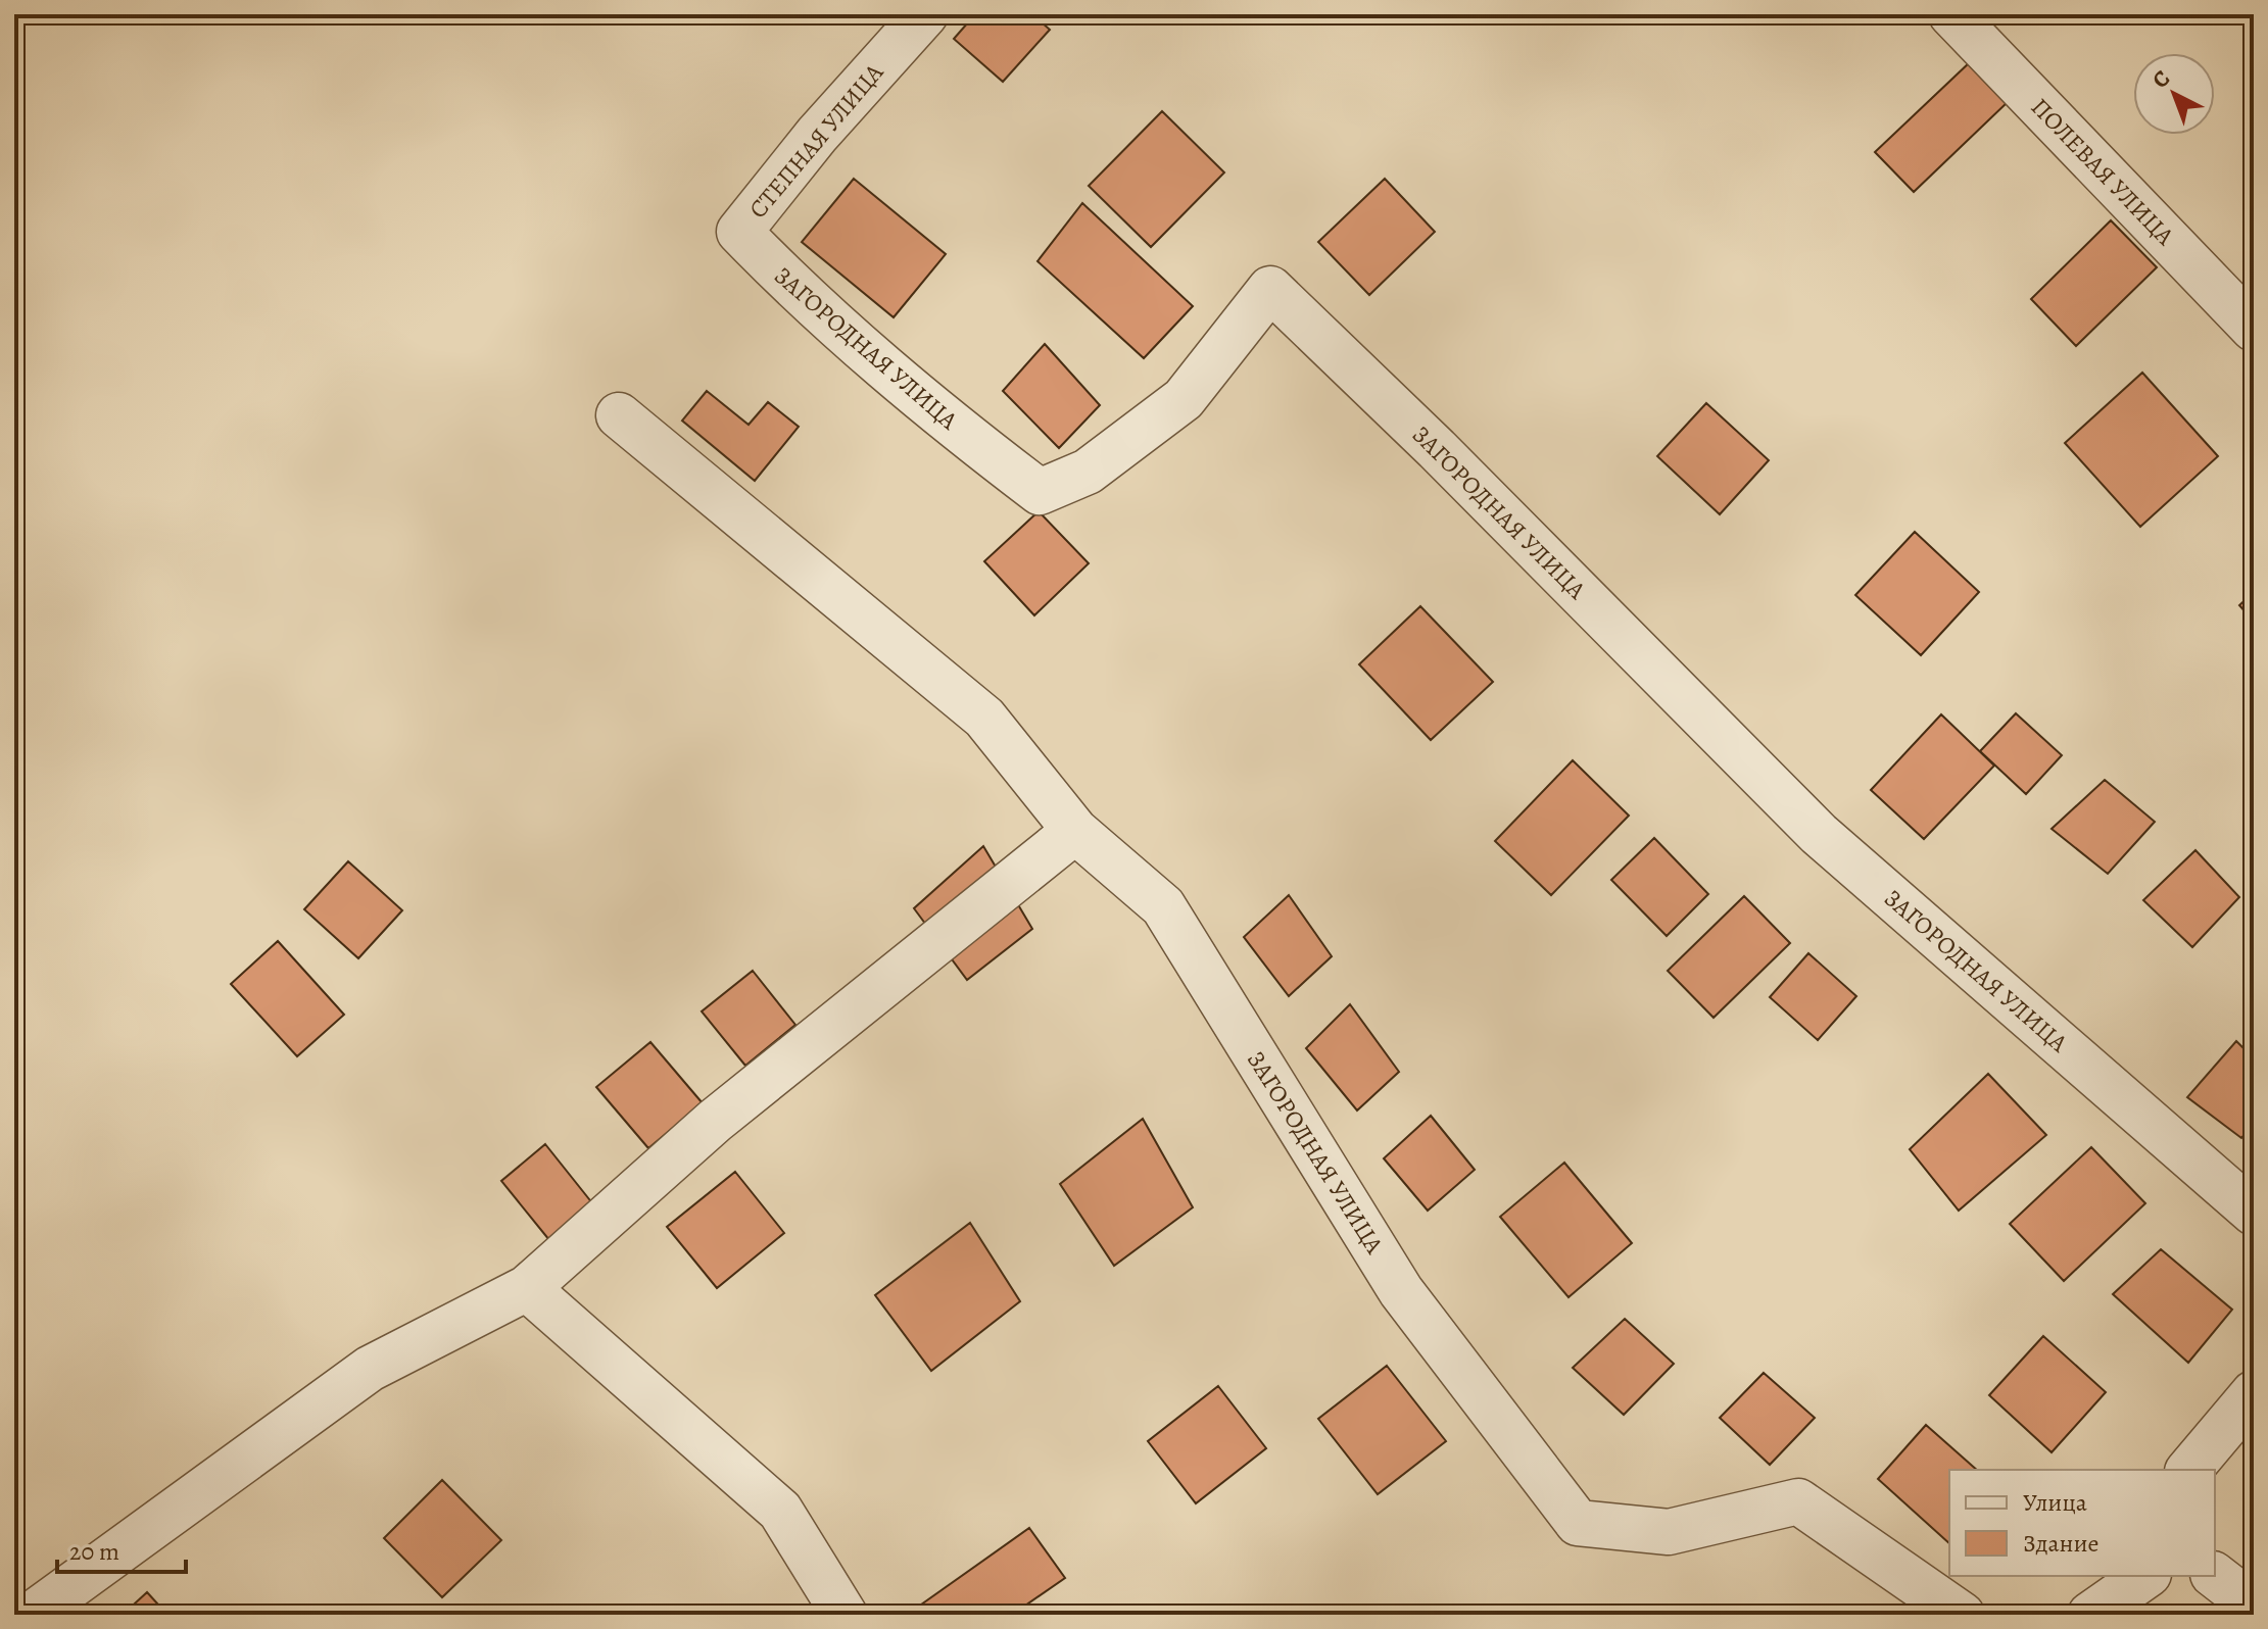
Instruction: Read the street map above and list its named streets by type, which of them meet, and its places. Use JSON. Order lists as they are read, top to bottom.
{
  "streets": {
    "street": ["СТЕПНАЯ УЛИЦА", "ПОЛЕВАЯ УЛИЦА", "ЗАГОРОДНАЯ УЛИЦА"]
  },
  "crossings": [
    ["СТЕПНАЯ УЛИЦА", "ЗАГОРОДНАЯ УЛИЦА"]
  ],
  "legend": ["Улица", "Здание"],
  "scale_bar": "20 m",
  "north": "top left"
}
